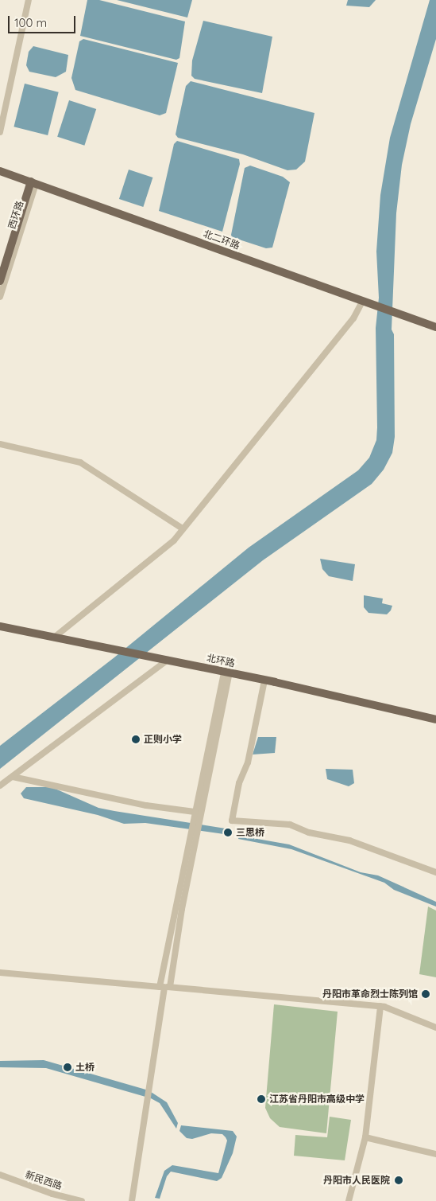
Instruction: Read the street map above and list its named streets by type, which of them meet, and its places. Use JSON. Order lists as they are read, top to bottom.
{
  "streets": {
    "main road": ["西环路", "北二环路", "北环路"],
    "street": ["新民西路"]
  },
  "crossings": [
    ["西环路", "北二环路"]
  ],
  "places": [
    "正则小学",
    "三思桥",
    "丹阳市革命烈士陈列馆",
    "土桥",
    "江苏省丹阳市高级中学",
    "丹阳市人民医院"
  ],
  "scale_bar": "100 m"
}
